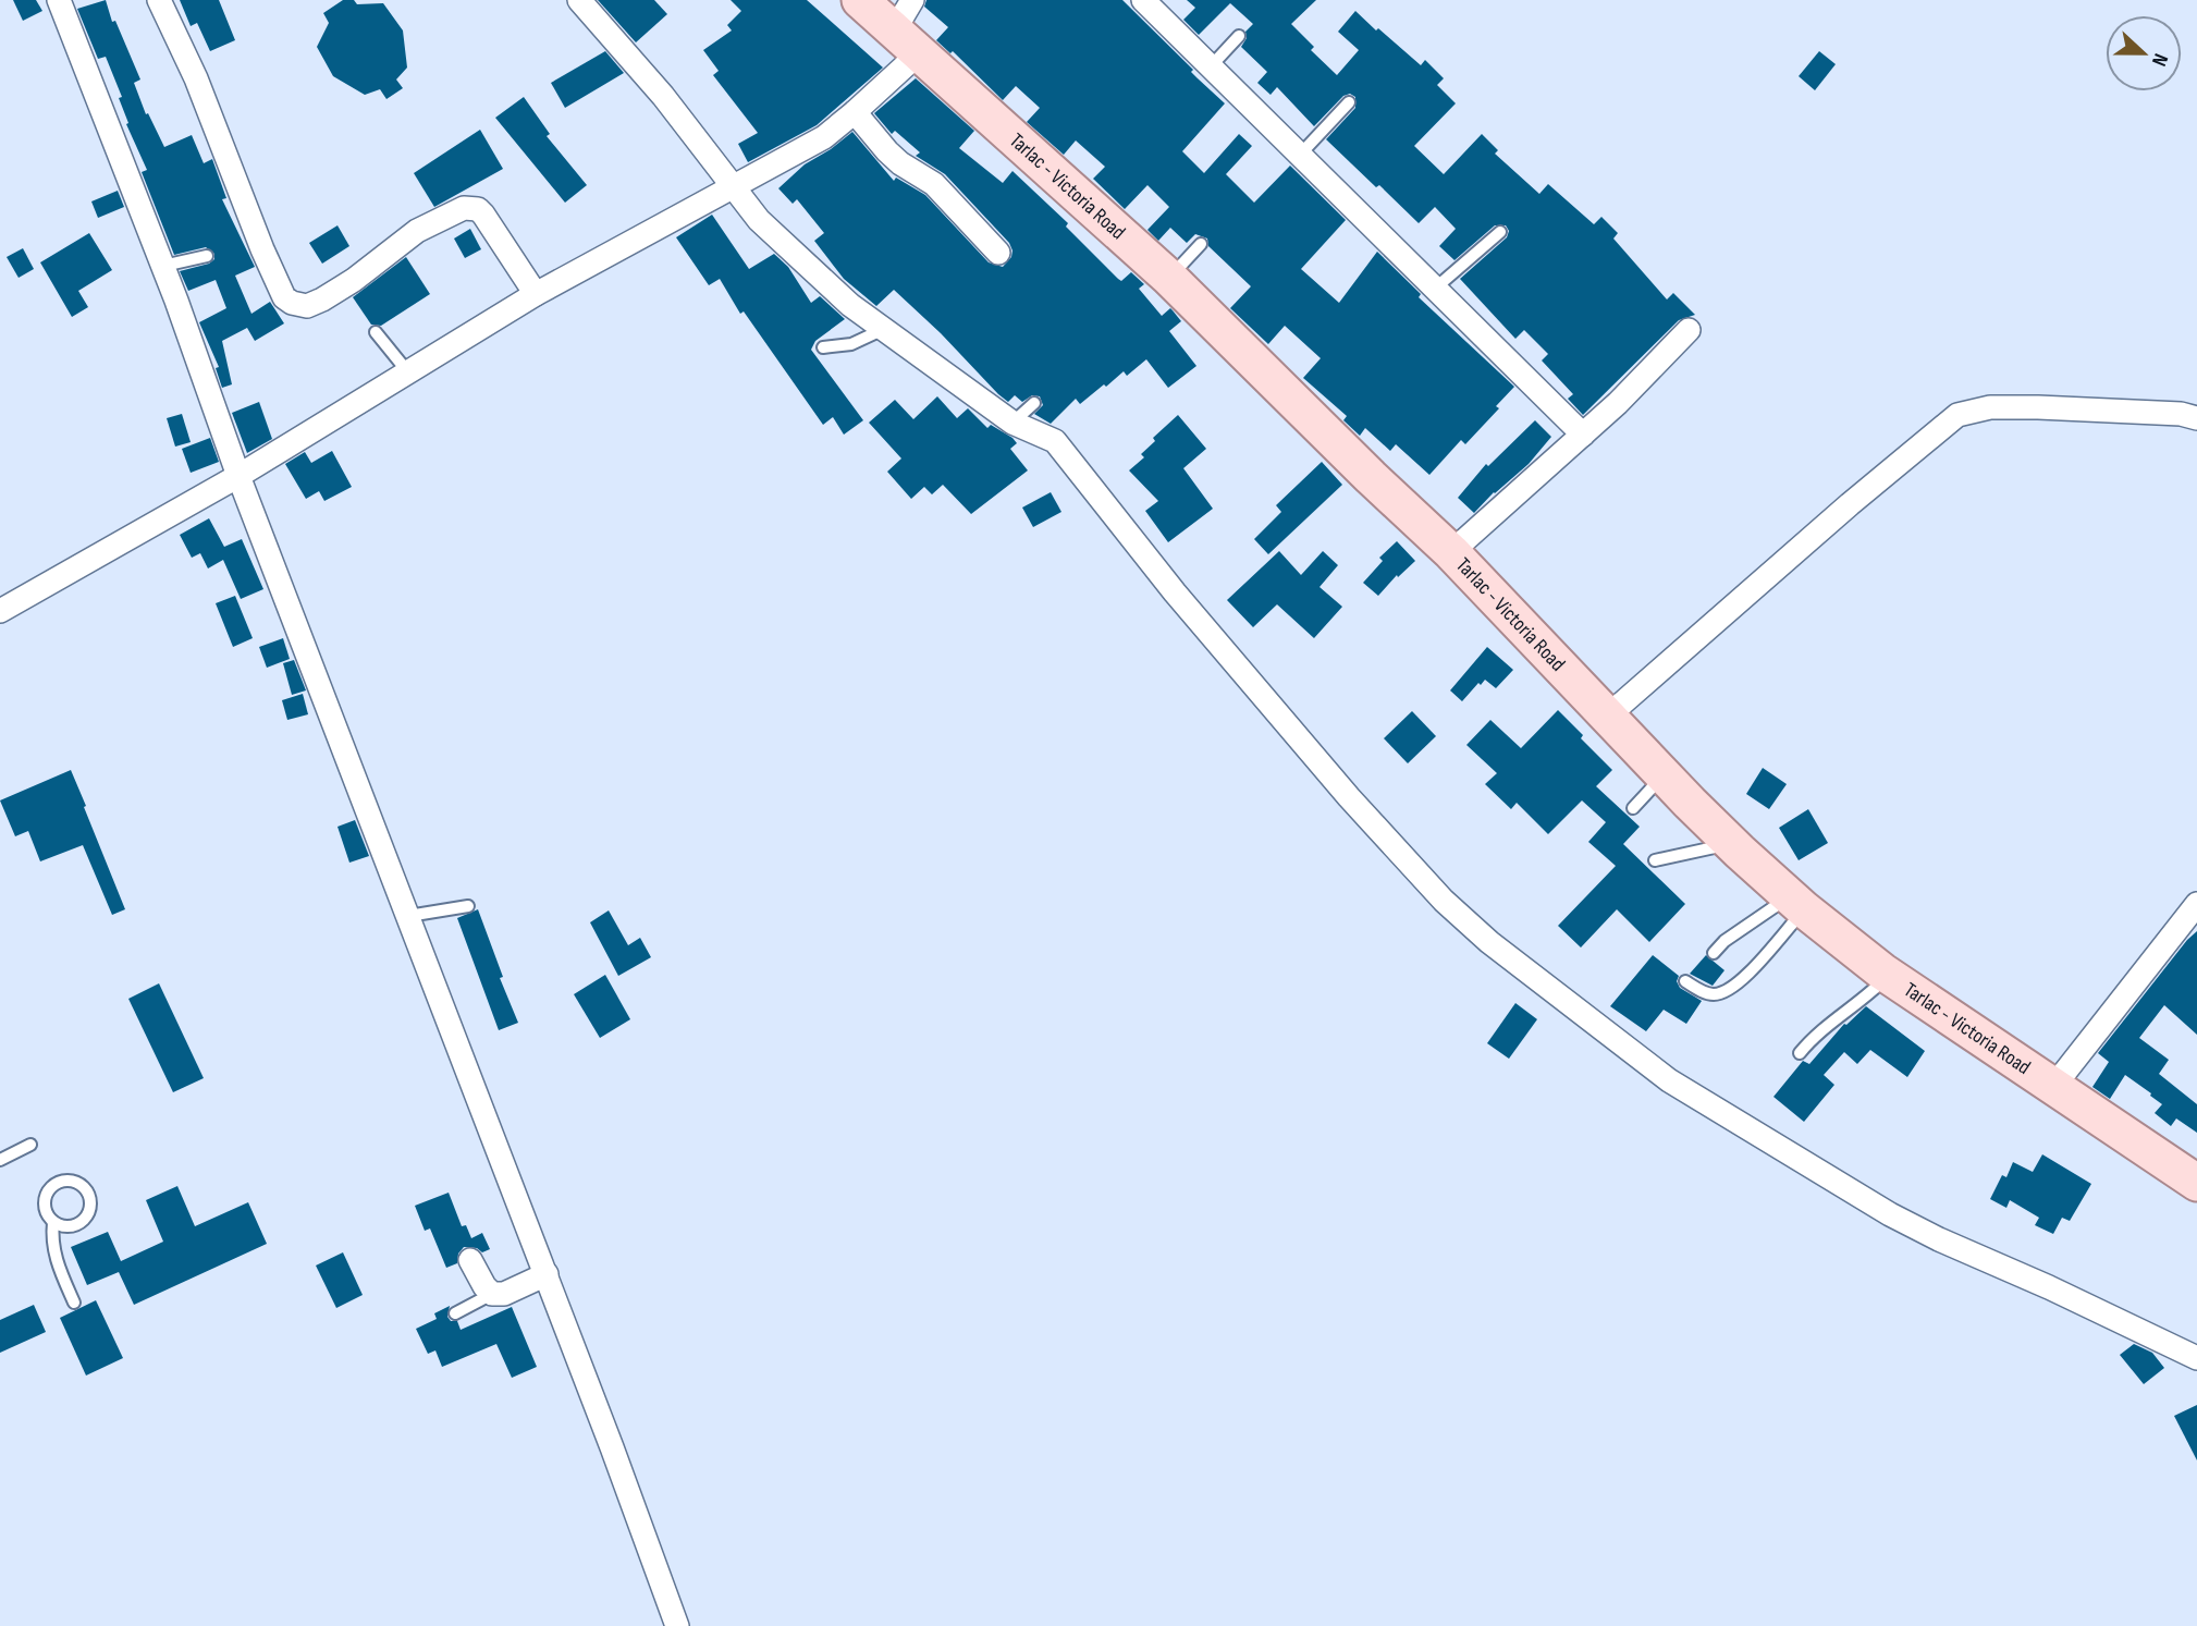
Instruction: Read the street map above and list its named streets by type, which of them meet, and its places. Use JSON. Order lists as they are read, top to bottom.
{
  "streets": {
    "main road": ["Tarlac - Victoria Road"]
  },
  "north": "right"
}
